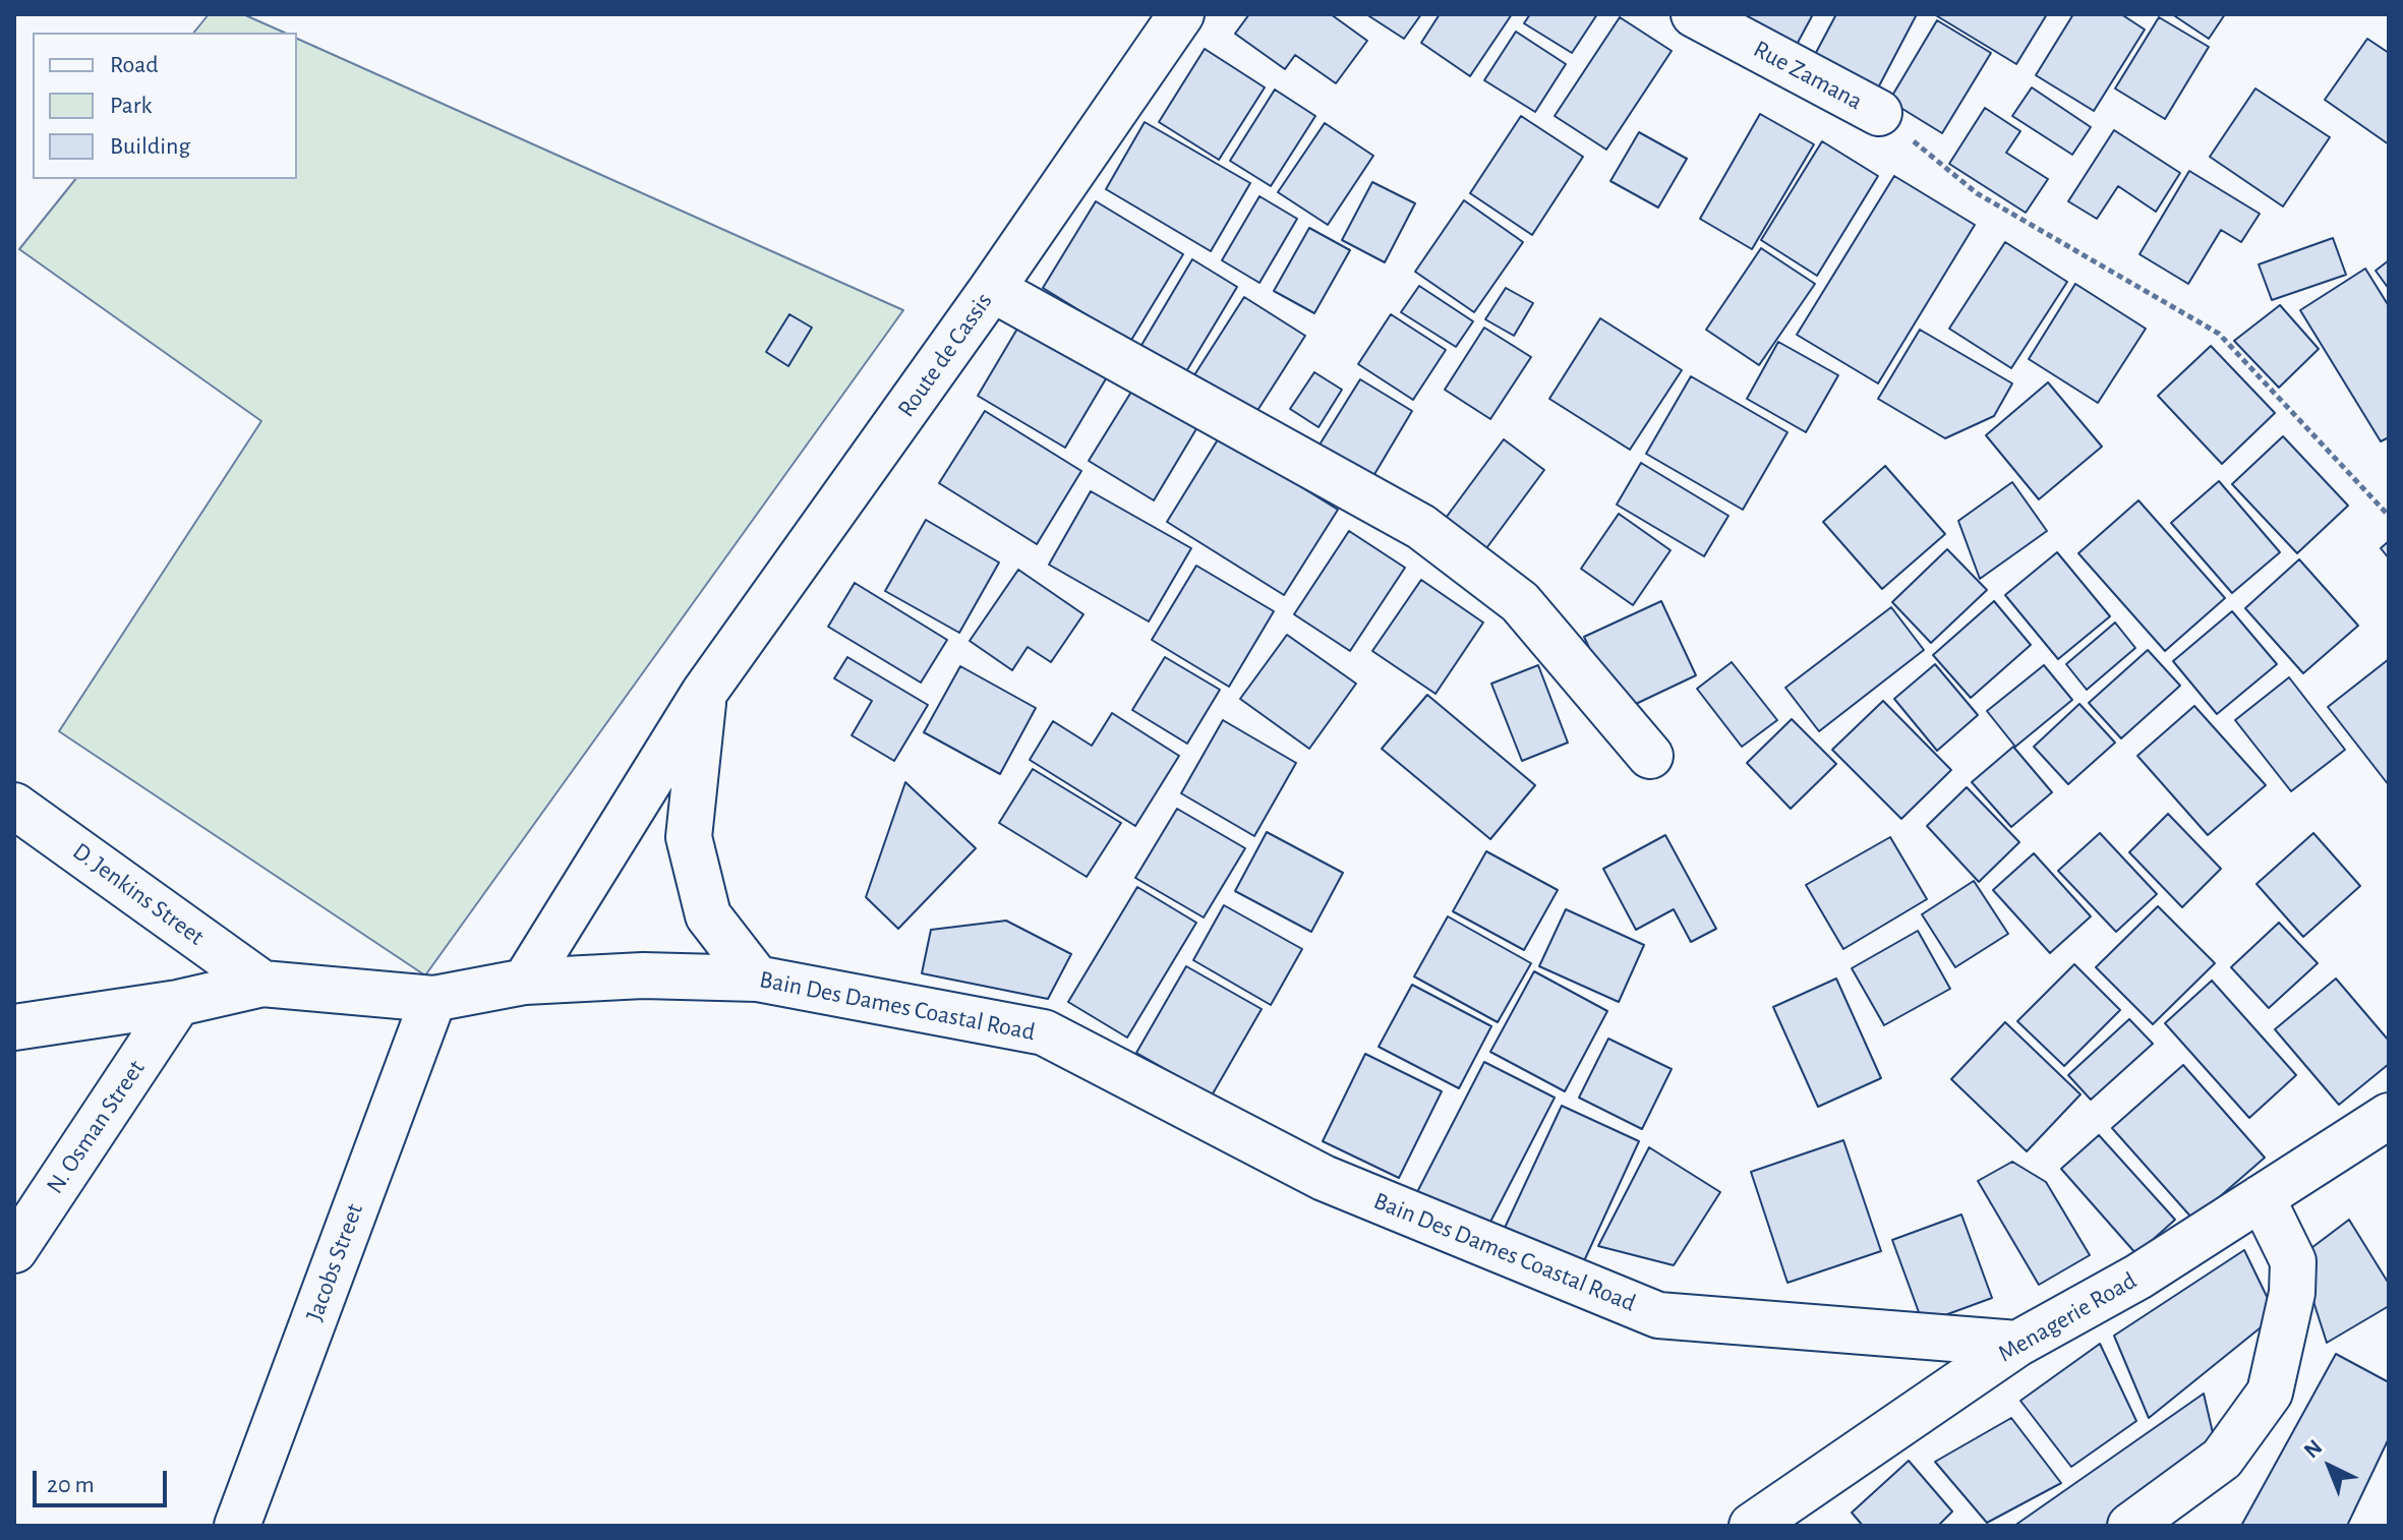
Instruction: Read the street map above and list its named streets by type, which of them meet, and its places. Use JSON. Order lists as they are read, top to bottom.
{
  "streets": {
    "street": [
      "Rue Zamana",
      "Route de Cassis",
      "D. Jenkins Street",
      "Bain Des Dames Coastal Road",
      "N. Osman Street",
      "Jacobs Street",
      "Menagerie Road"
    ]
  },
  "crossings": [
    ["Route de Cassis", "Bain Des Dames Coastal Road"],
    ["D. Jenkins Street", "Bain Des Dames Coastal Road"],
    ["Bain Des Dames Coastal Road", "N. Osman Street"],
    ["Bain Des Dames Coastal Road", "Jacobs Street"],
    ["Bain Des Dames Coastal Road", "Menagerie Road"]
  ],
  "legend": ["Road", "Park", "Building"],
  "scale_bar": "20 m",
  "north": "top left"
}
